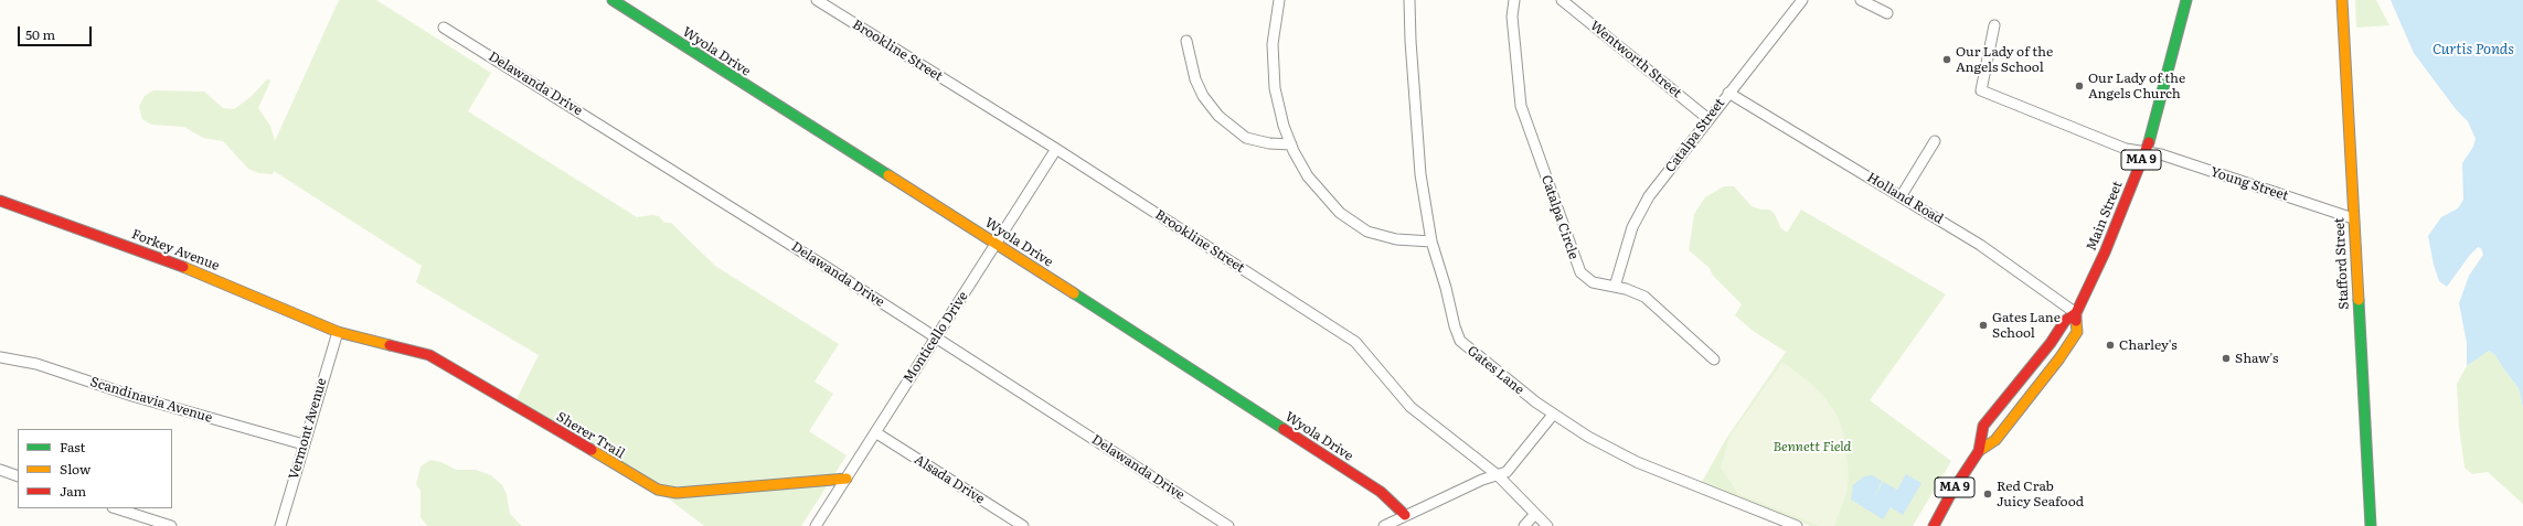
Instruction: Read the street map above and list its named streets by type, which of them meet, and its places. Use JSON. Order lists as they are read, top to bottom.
{
  "streets": {
    "main road": [
      "Wyola Drive",
      "MA 9",
      "Main Street",
      "Forkey Avenue",
      "Stafford Street",
      "Sherer Trail"
    ],
    "street": [
      "Brookline Street",
      "Wentworth Street",
      "Delawanda Drive",
      "Catalpa Street",
      "Young Street",
      "Holland Road",
      "Catalpa Circle",
      "Monticello Drive",
      "Gates Lane",
      "Scandinavia Avenue",
      "Vermont Avenue",
      "Alsada Drive"
    ]
  },
  "crossings": [
    ["Brookline Street", "Monticello Drive"],
    ["Wyola Drive", "Monticello Drive"],
    ["Wentworth Street", "Catalpa Street"],
    ["Delawanda Drive", "Monticello Drive"],
    ["Catalpa Street", "Holland Road"],
    ["Catalpa Street", "Catalpa Circle"],
    ["Young Street", "Main Street"],
    ["Young Street", "Stafford Street"],
    ["Holland Road", "Main Street"],
    ["Forkey Avenue", "Vermont Avenue"],
    ["Forkey Avenue", "Sherer Trail"],
    ["Monticello Drive", "Sherer Trail"],
    ["Monticello Drive", "Alsada Drive"],
    ["Scandinavia Avenue", "Vermont Avenue"],
    ["Vermont Avenue", "Sherer Trail"]
  ],
  "water": ["Curtis Ponds"],
  "parks": ["Bennett Field"],
  "places": [
    "Our Lady of the Angels School",
    "Our Lady of the Angels Church",
    "Gates Lane School",
    "Charley's",
    "Shaw's",
    "Red Crab Juicy Seafood"
  ],
  "legend": ["Fast", "Slow", "Jam"],
  "scale_bar": "50 m"
}
